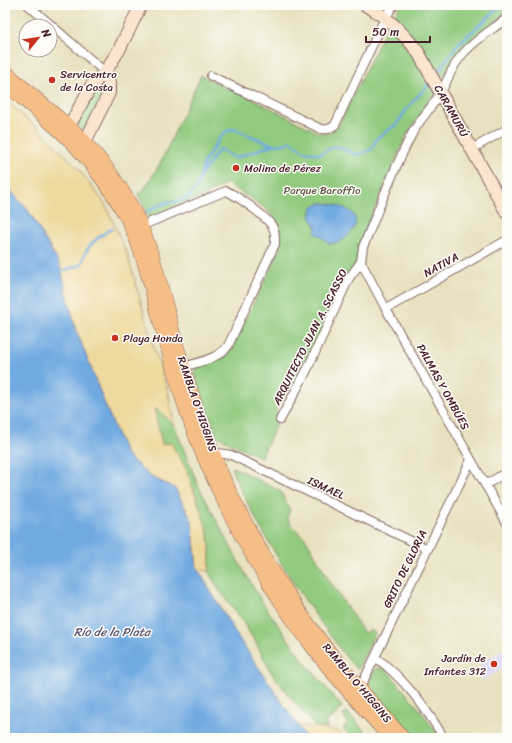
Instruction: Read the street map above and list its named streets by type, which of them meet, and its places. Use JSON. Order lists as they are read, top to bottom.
{
  "streets": {
    "main road": ["CARAMURÚ", "RAMBLA O'HIGGINS"],
    "street": [
      "NATIVA",
      "ARQUITECTO JUAN A. SCASSO",
      "PALMAS Y OMBÚES",
      "ISMAEL",
      "GRITO DE GLORIA"
    ]
  },
  "crossings": [
    ["CARAMURÚ", "ARQUITECTO JUAN A. SCASSO"],
    ["NATIVA", "PALMAS Y OMBÚES"],
    ["ARQUITECTO JUAN A. SCASSO", "PALMAS Y OMBÚES"],
    ["PALMAS Y OMBÚES", "GRITO DE GLORIA"],
    ["RAMBLA O'HIGGINS", "ISMAEL"],
    ["RAMBLA O'HIGGINS", "GRITO DE GLORIA"],
    ["ISMAEL", "GRITO DE GLORIA"]
  ],
  "water": ["Río de la Plata"],
  "parks": ["Parque Baroffio"],
  "places": [
    "Servicentro de la Costa",
    "Molino de Pérez",
    "Playa Honda",
    "Jardín de Infantes 312"
  ],
  "scale_bar": "50 m",
  "north": "top right"
}
